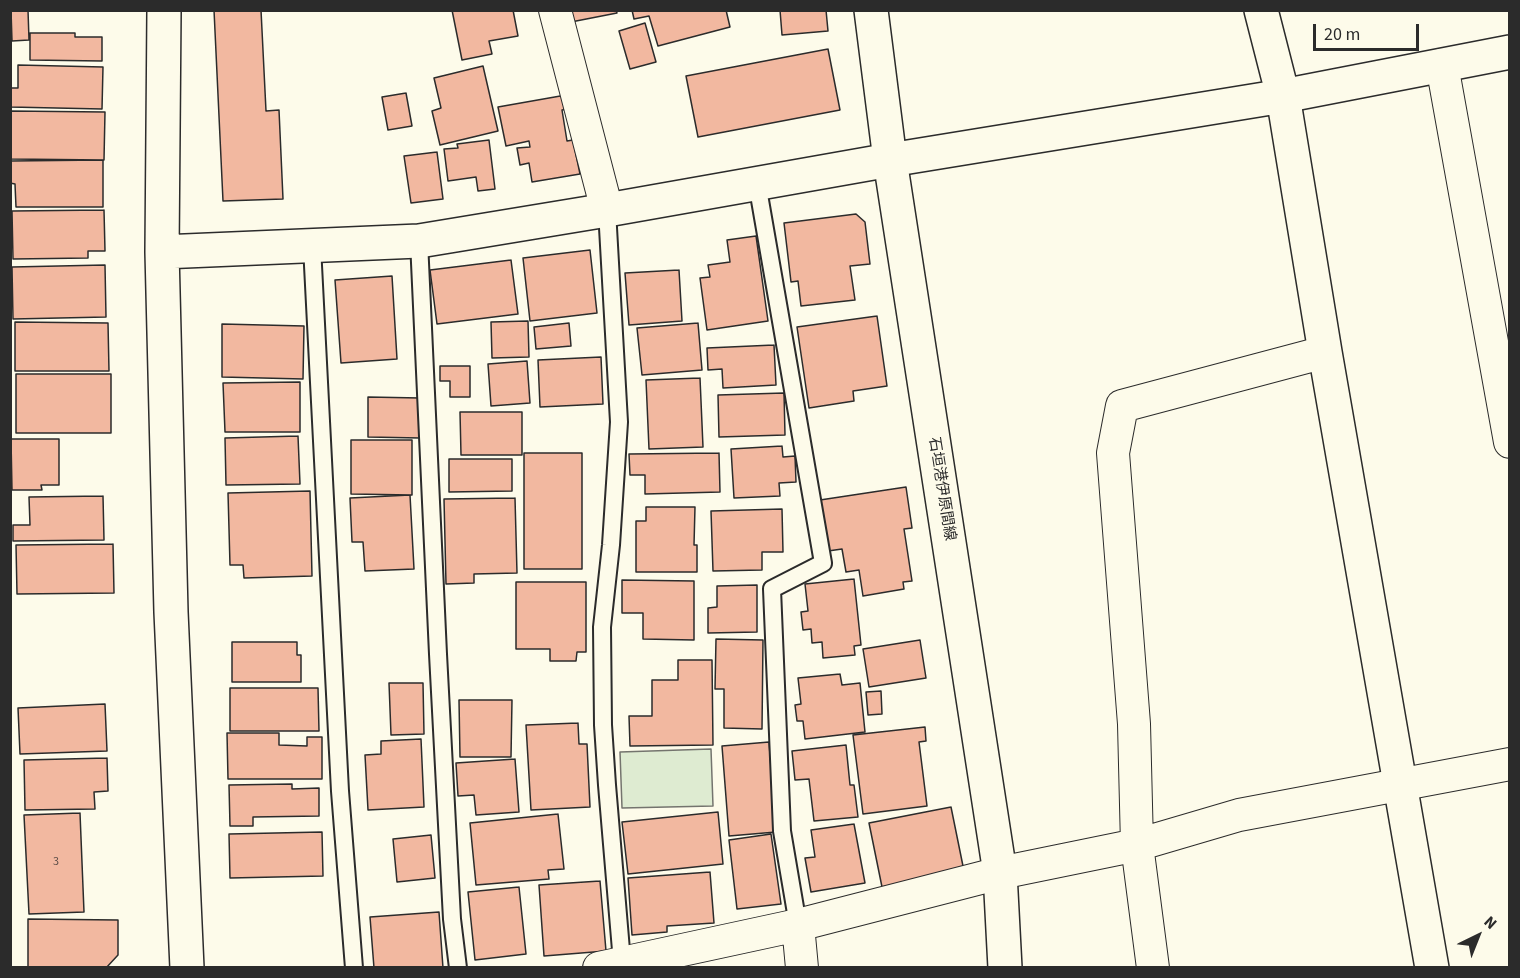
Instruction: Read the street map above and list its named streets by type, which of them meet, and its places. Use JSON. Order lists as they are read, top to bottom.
{
  "streets": {
    "street": ["石垣港伊原間線"]
  },
  "house_numbers": ["3"],
  "scale_bar": "20 m",
  "north": "top right"
}
